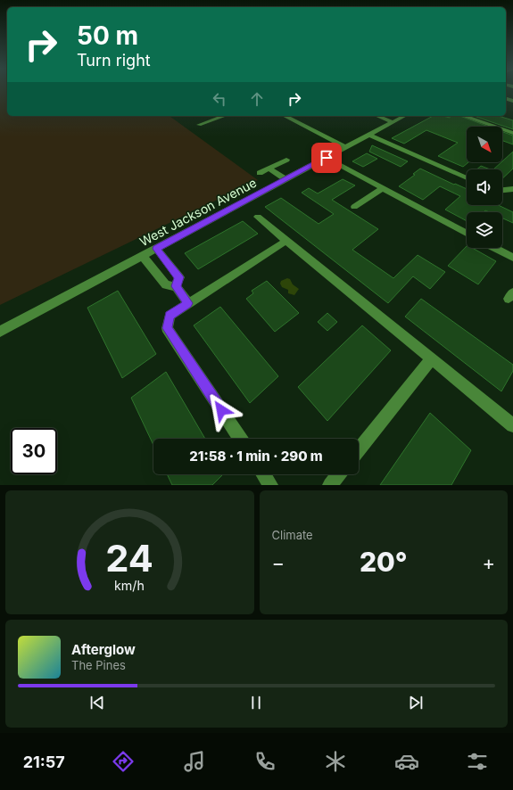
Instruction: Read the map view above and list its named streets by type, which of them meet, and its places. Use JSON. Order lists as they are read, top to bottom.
{
  "streets": {
    "street": ["West Jackson Avenue"]
  },
  "north": "bottom right",
  "page": {
    "turn": ["50 m", "Turn right"],
    "limit": "30",
    "trip": "21:58 · 1 min · 290 m",
    "tile": "Climate",
    "heat": ["−", "20°", "+"],
    "song": ["Afterglow", "The Pines"],
    "tabs": "21:57",
    "gauge": ["24", "km/h"]
  }
}
